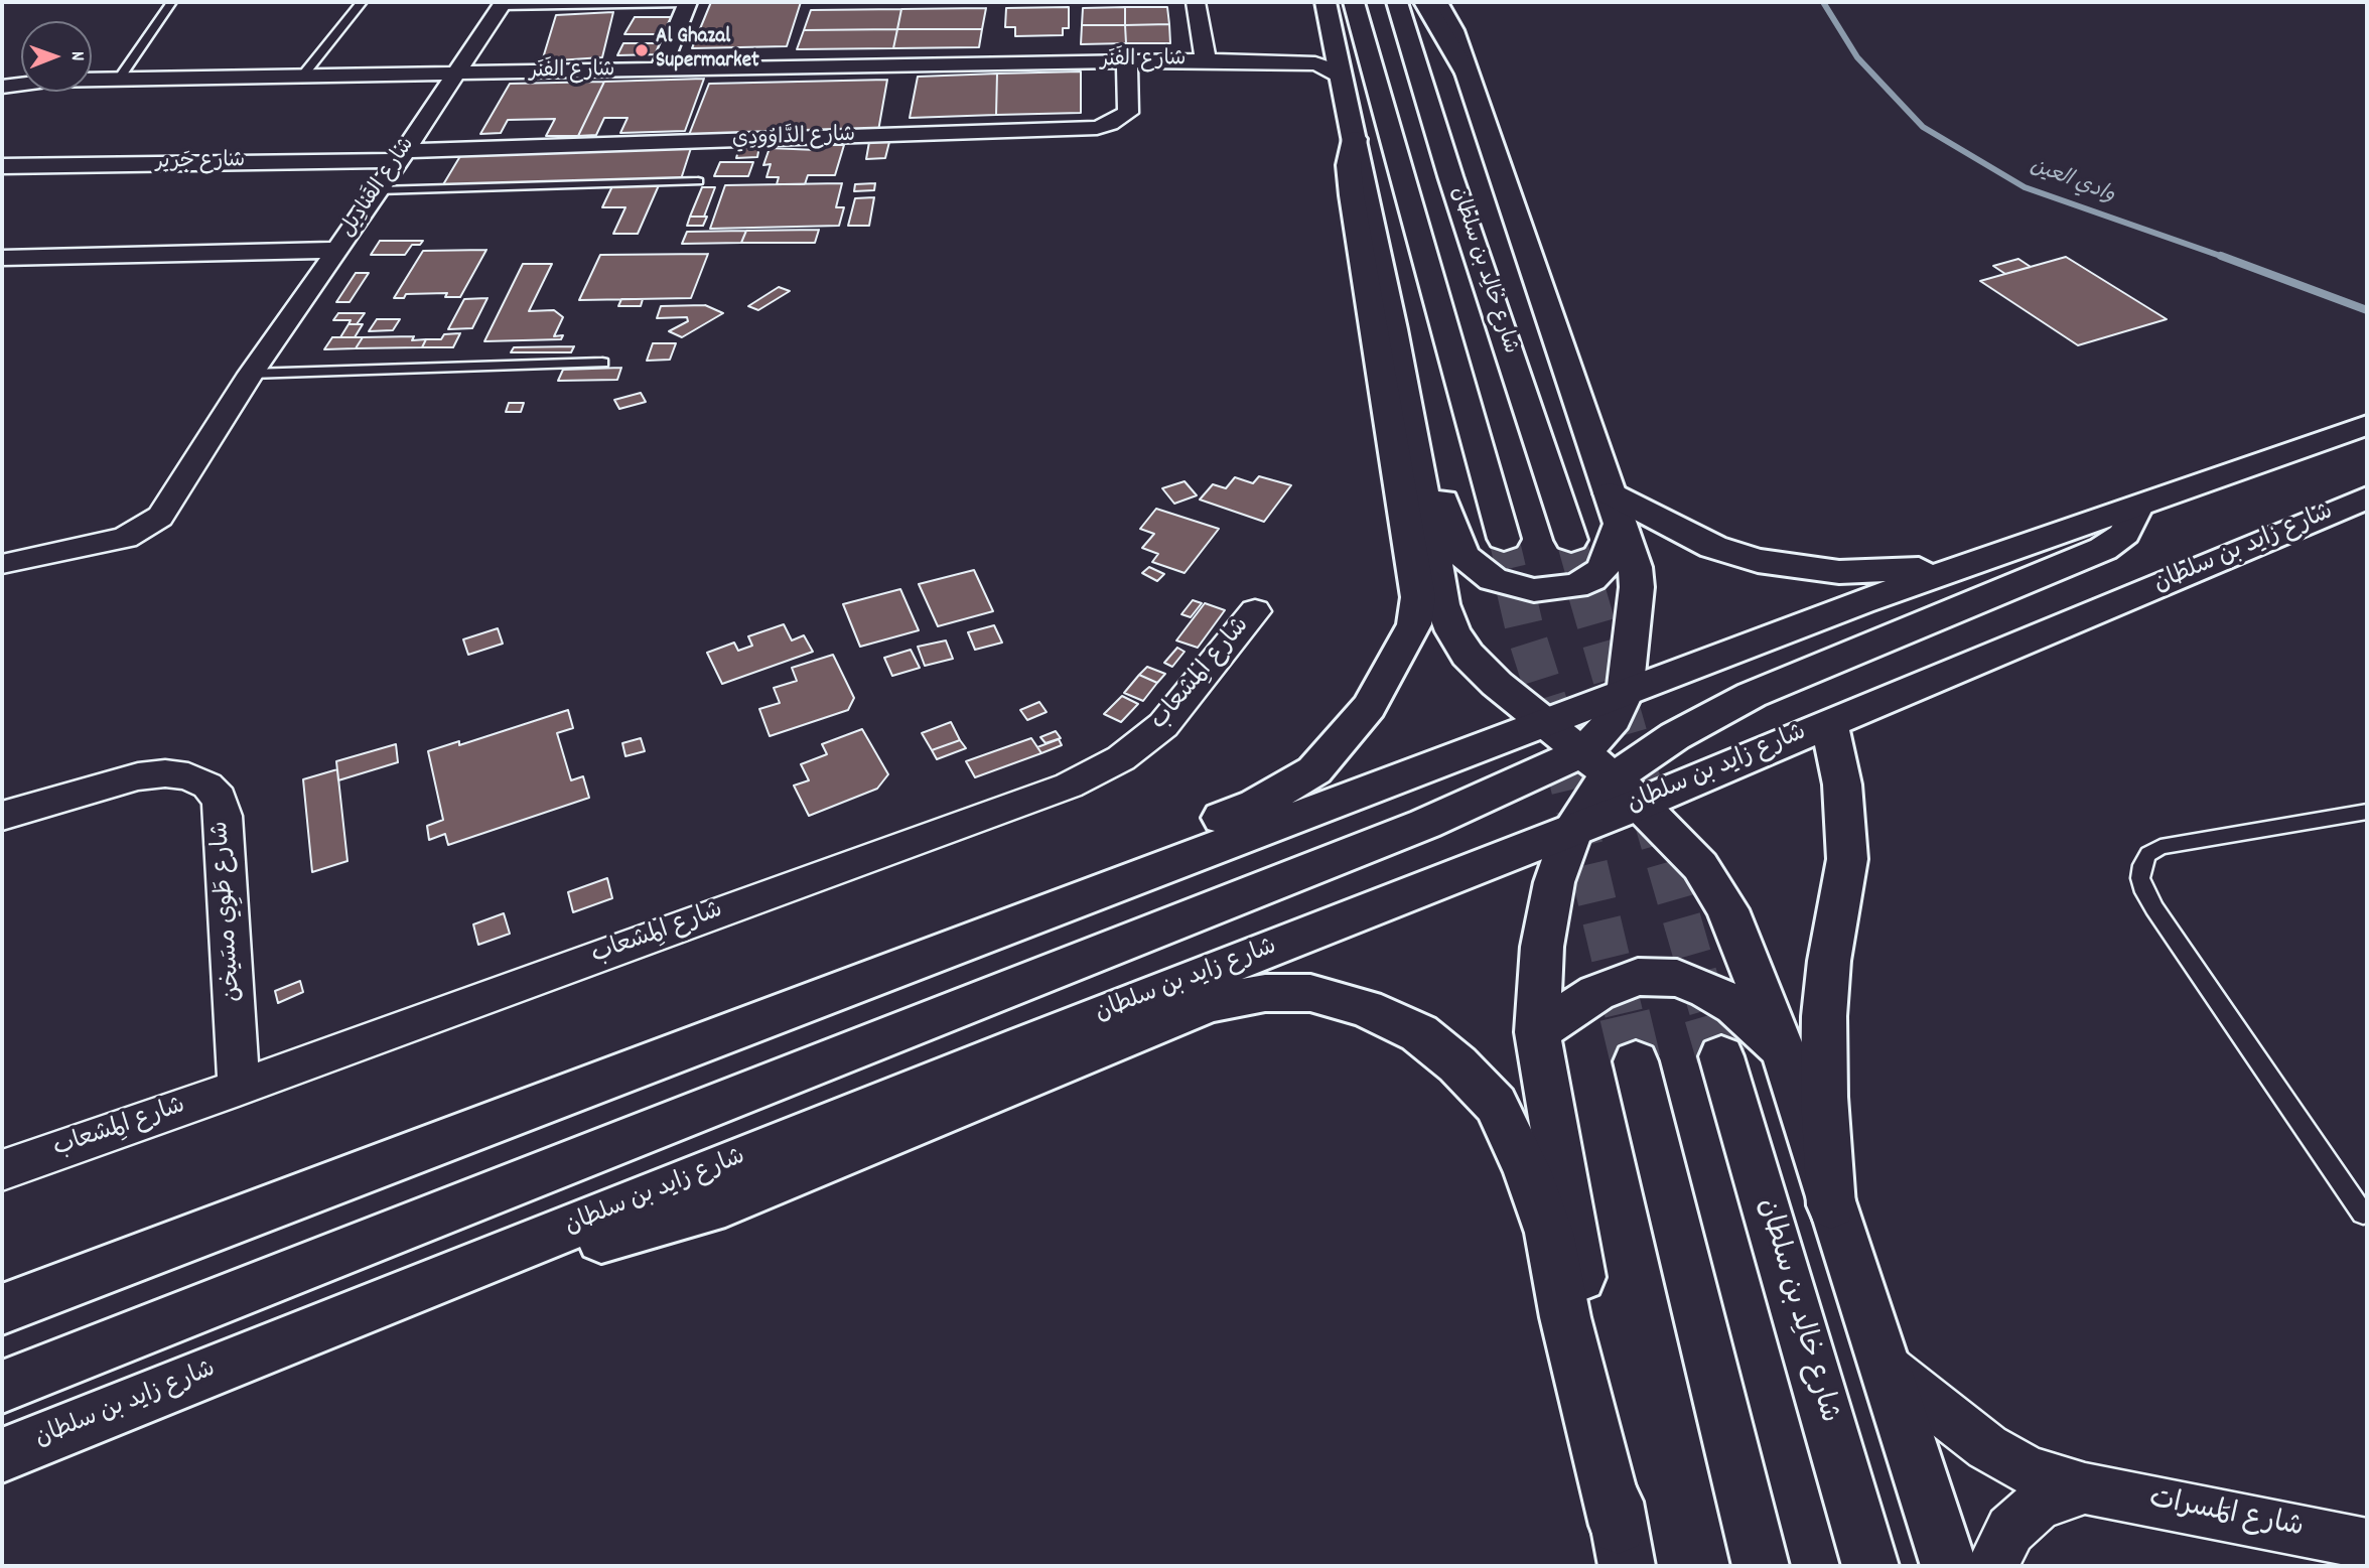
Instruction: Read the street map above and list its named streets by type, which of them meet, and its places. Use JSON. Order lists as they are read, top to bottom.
{
  "streets": {
    "main road": ["شارع خالِد بن سلطان", "شارع زايد بن سلطان"],
    "street": [
      "شارع الفَنَر",
      "شارع الدَّاوُودِي",
      "شارع جَرير",
      "شارع القَنادِيل",
      "شارع المِشعاب",
      "شارع طَوِي مسَيخن",
      "شارع المَسرات"
    ]
  },
  "crossings": [
    ["شارع الفَنَر", "شارع الدَّاوُودِي"],
    ["شارع الفَنَر", "شارع القَنادِيل"],
    ["شارع الدَّاوُودِي", "شارع جَرير"],
    ["شارع الدَّاوُودِي", "شارع القَنادِيل"],
    ["شارع جَرير", "شارع القَنادِيل"],
    ["شارع المِشعاب", "شارع طَوِي مسَيخن"]
  ],
  "water": ["وادي العين"],
  "places": ["Al Ghazal Supermarket"],
  "north": "right"
}
